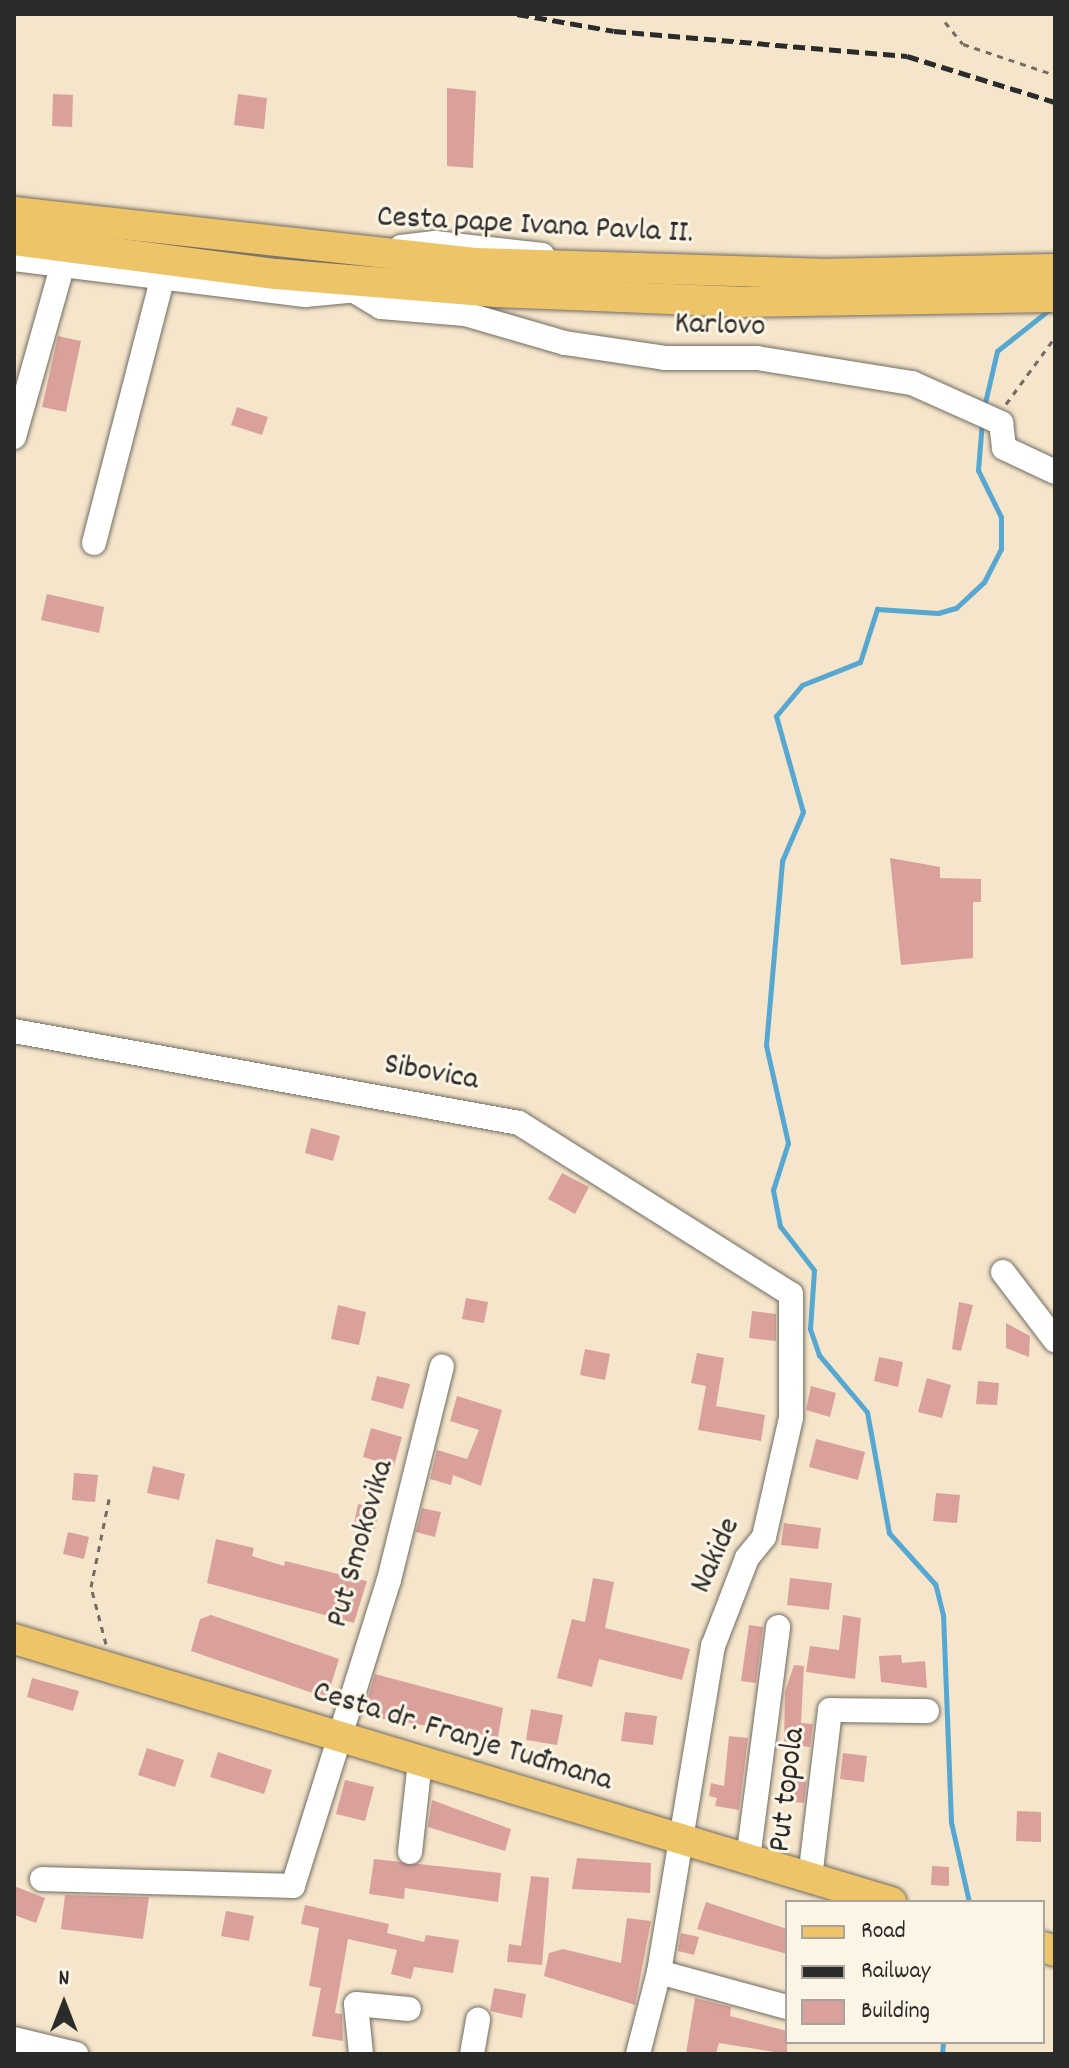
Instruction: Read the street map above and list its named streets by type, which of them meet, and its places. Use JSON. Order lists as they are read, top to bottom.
{
  "streets": {
    "main road": ["Cesta pape Ivana Pavla II.", "Cesta dr. Franje Tuđmana"],
    "street": [
      "Karlovo",
      "Sibovica",
      "Put Smokovika",
      "Nakide",
      "Put topola"
    ]
  },
  "crossings": [
    ["Sibovica", "Nakide"],
    ["Put Smokovika", "Cesta dr. Franje Tuđmana"],
    ["Nakide", "Cesta dr. Franje Tuđmana"],
    ["Cesta dr. Franje Tuđmana", "Put topola"]
  ],
  "legend": ["Road", "Railway", "Building"],
  "north": "top"
}
